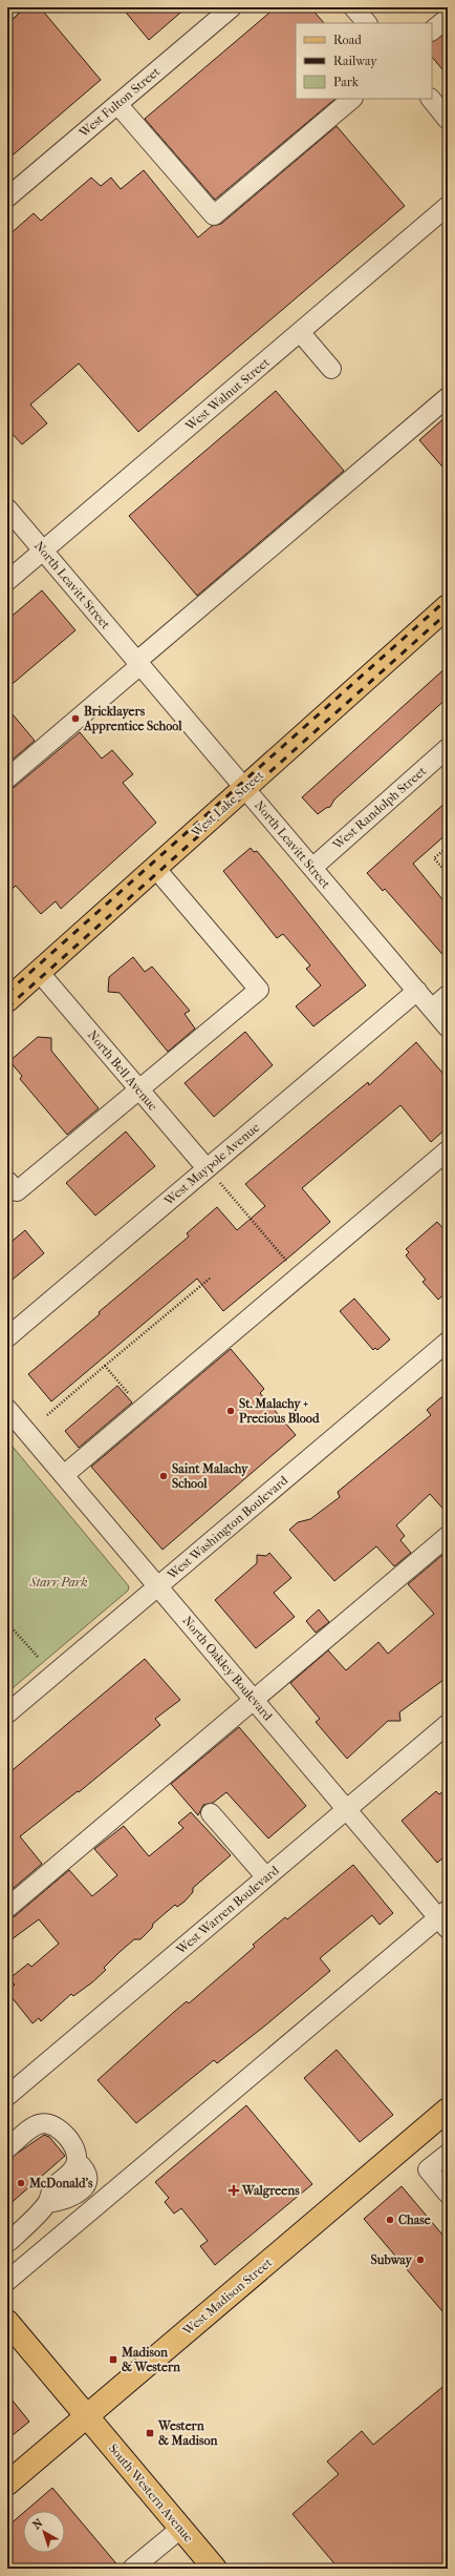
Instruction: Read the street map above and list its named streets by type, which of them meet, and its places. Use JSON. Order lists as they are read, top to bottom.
{
  "streets": {
    "main road": ["West Lake Street", "West Madison Street", "South Western Avenue"],
    "street": [
      "West Fulton Street",
      "West Walnut Street",
      "North Leavitt Street",
      "West Randolph Street",
      "North Bell Avenue",
      "West Maypole Avenue",
      "West Washington Boulevard",
      "North Oakley Boulevard",
      "West Warren Boulevard"
    ]
  },
  "crossings": [
    ["West Walnut Street", "North Leavitt Street"],
    ["North Leavitt Street", "West Lake Street"],
    ["North Leavitt Street", "West Randolph Street"],
    ["North Leavitt Street", "West Maypole Avenue"],
    ["West Lake Street", "North Bell Avenue"],
    ["North Bell Avenue", "West Maypole Avenue"],
    ["West Washington Boulevard", "North Oakley Boulevard"],
    ["North Oakley Boulevard", "West Warren Boulevard"],
    ["West Madison Street", "South Western Avenue"]
  ],
  "parks": ["Starr Park"],
  "places": {
    "other": [
      "Bricklayers Apprentice School",
      "St. Malachy + Precious Blood",
      "Saint Malachy School",
      "McDonald's",
      "Chase",
      "Subway"
    ],
    "health": ["Walgreens"],
    "transit": ["Madison & Western", "Western & Madison"]
  },
  "legend": ["Road", "Railway", "Park"],
  "north": "top left"
}
